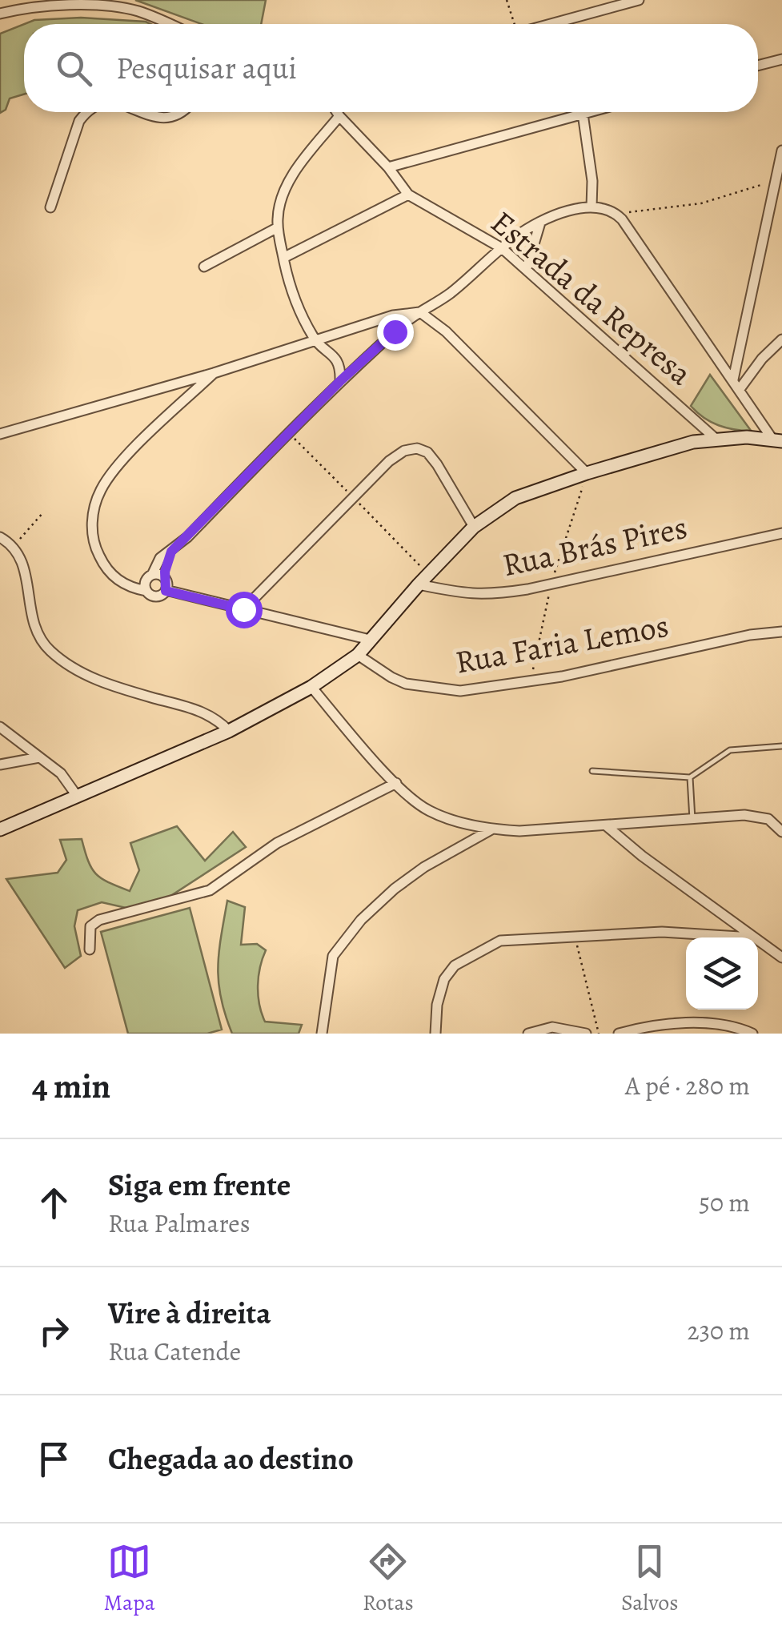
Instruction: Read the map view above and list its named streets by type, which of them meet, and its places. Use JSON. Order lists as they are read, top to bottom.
{
  "streets": {
    "street": ["Estrada da Represa", "Rua Brás Pires", "Rua Faria Lemos"]
  },
  "page": {
    "search": "Pesquisar aqui",
    "heading": ["4 min", "A pé · 280 m"],
    "list": [
      ["Siga em frente", "Rua Palmares", "50 m"],
      ["Vire à direita", "Rua Catende", "230 m"],
      "Chegada ao destino"
    ],
    "nav": ["Mapa", "Rotas", "Salvos"]
  }
}
